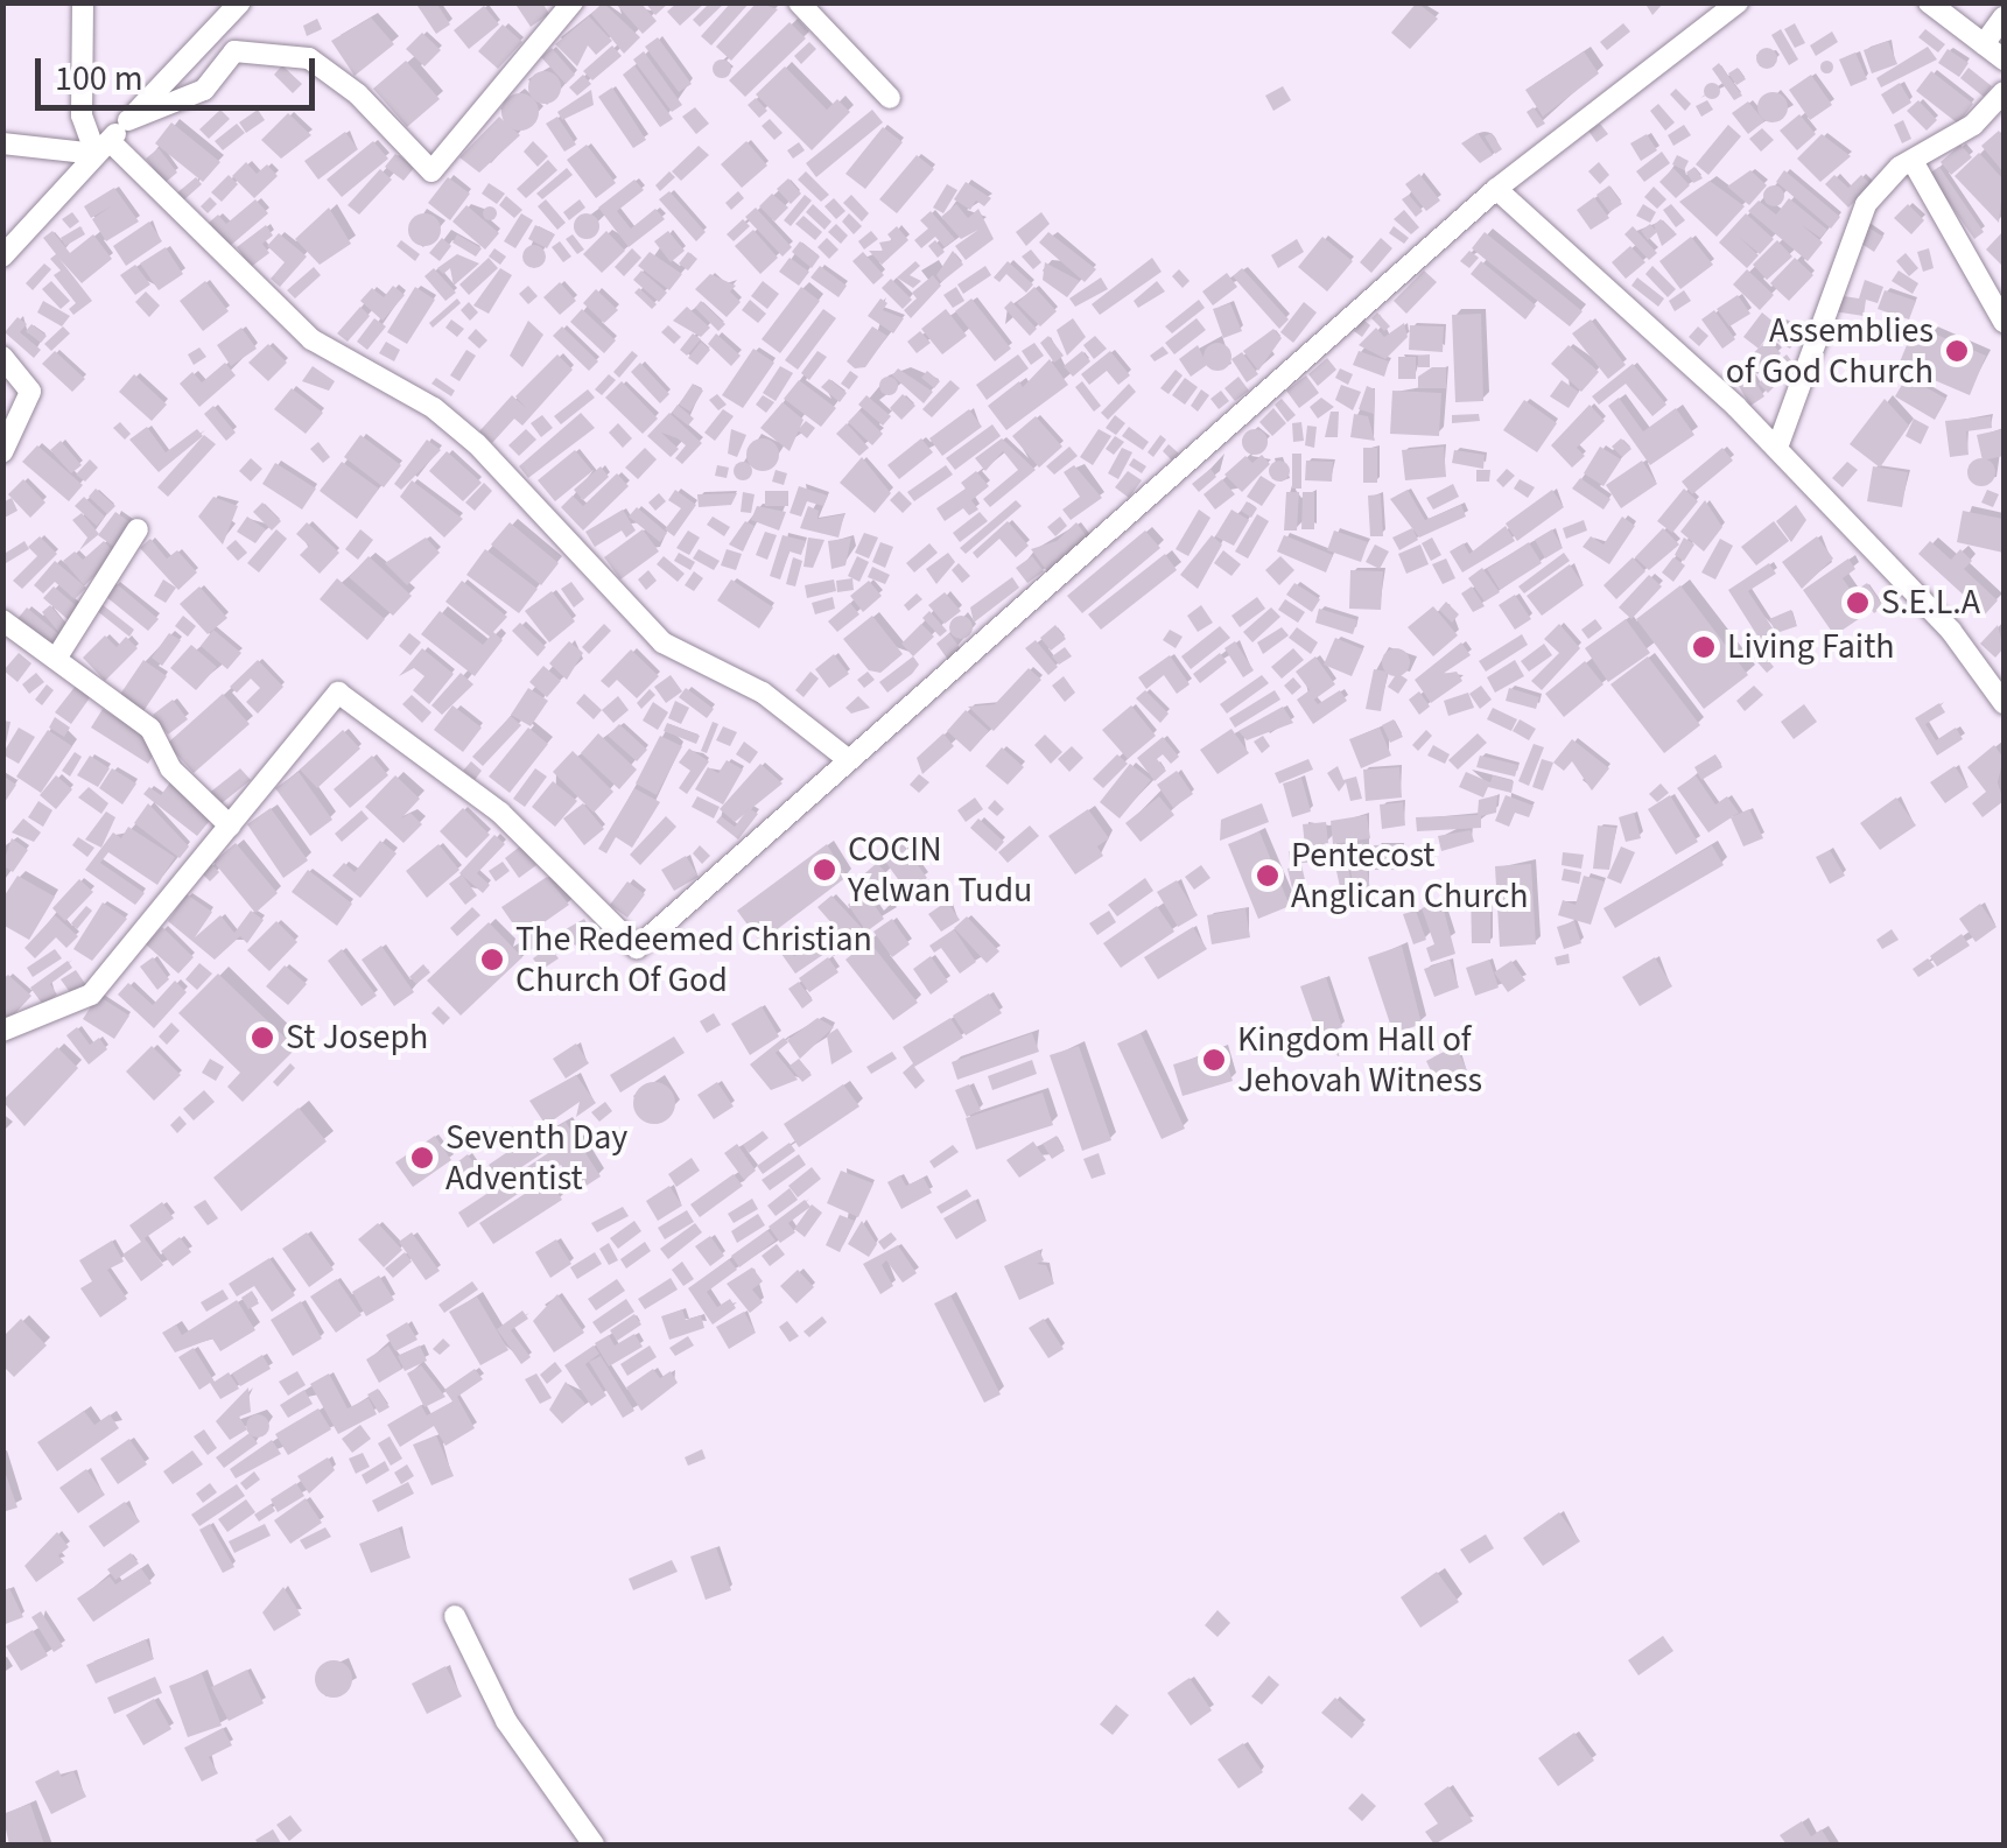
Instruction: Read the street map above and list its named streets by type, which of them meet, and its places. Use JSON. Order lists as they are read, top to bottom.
{
  "places": [
    "Assemblies of God Church",
    "S.E.L.A",
    "Living Faith",
    "COCIN Yelwan Tudu",
    "Pentecost Anglican Church",
    "The Redeemed Christian Church Of God",
    "St Joseph",
    "Kingdom Hall of Jehovah Witness",
    "Seventh Day Adventist"
  ],
  "scale_bar": "100 m"
}
